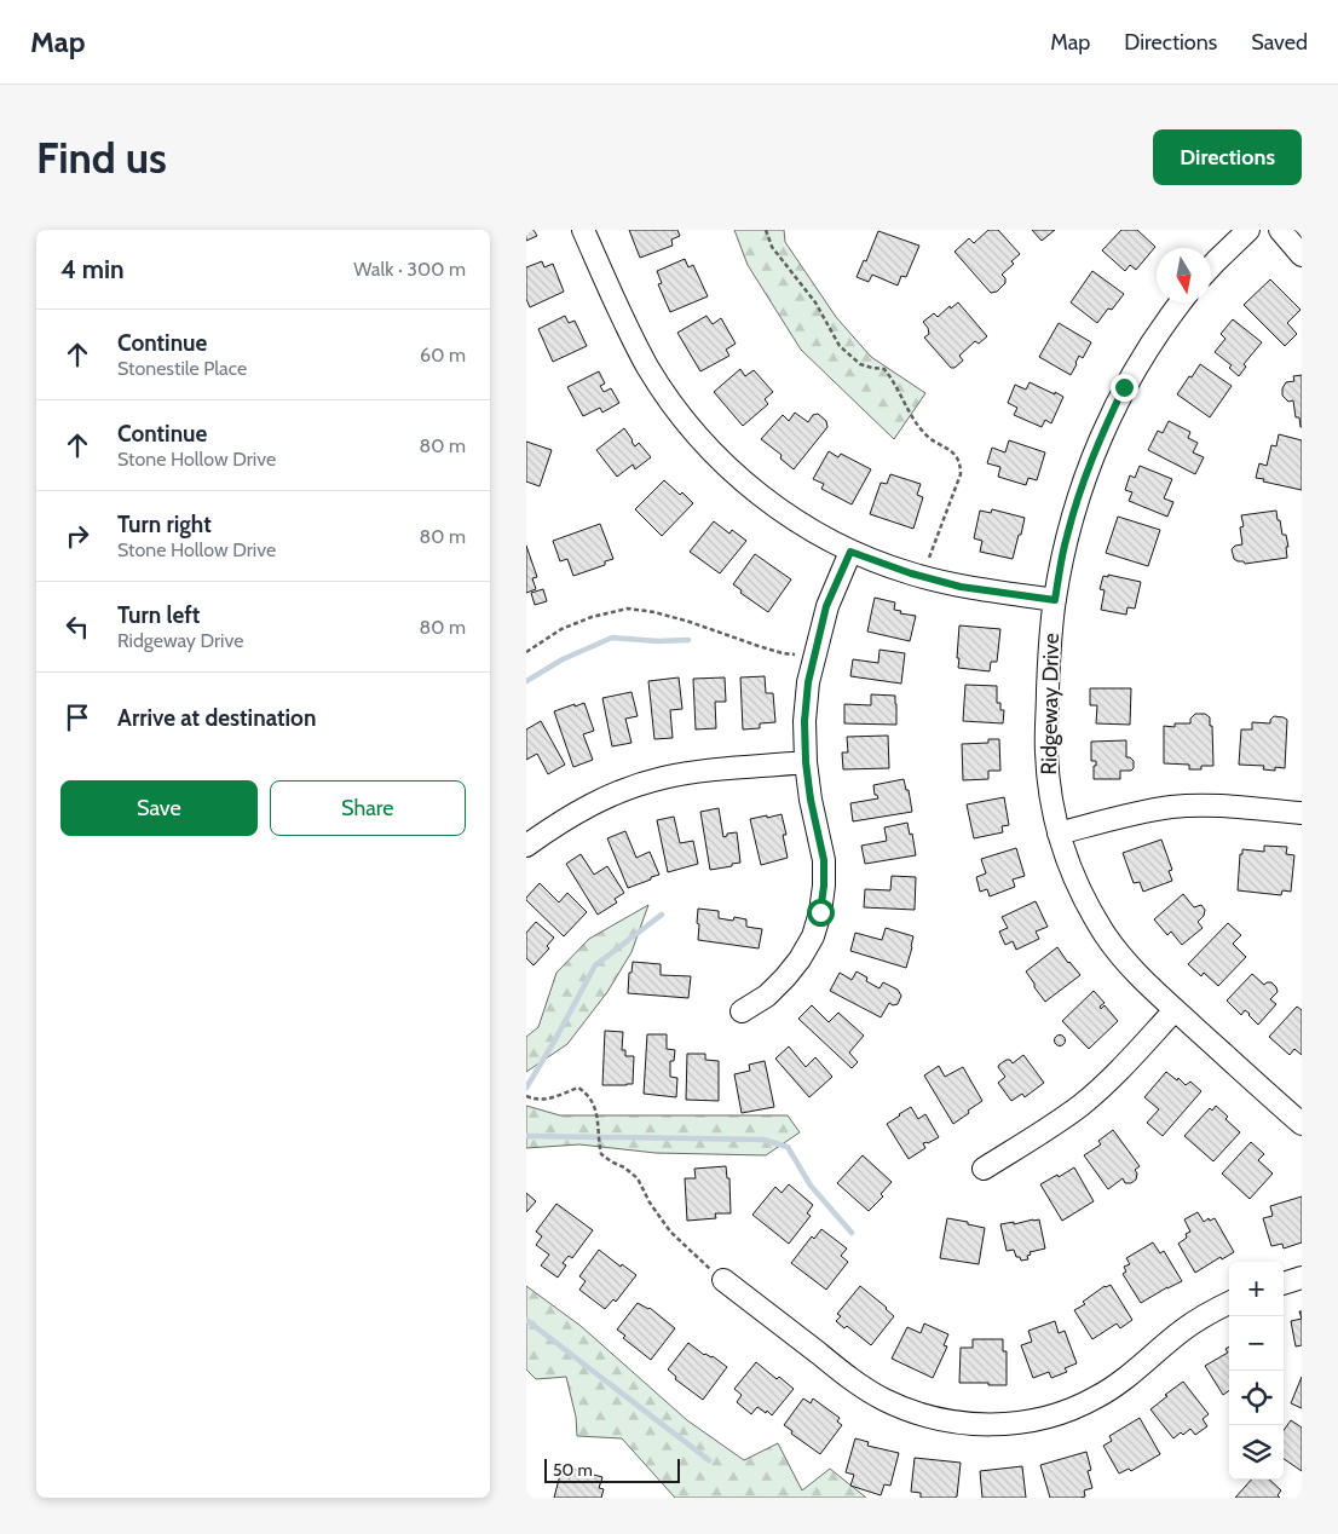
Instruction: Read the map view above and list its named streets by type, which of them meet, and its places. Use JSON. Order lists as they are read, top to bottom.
{
  "streets": {
    "street": ["Ridgeway Drive"]
  },
  "scale_bar": "50 m",
  "north": "bottom",
  "page": {
    "header": "Map",
    "nav": ["Map", "Directions", "Saved"],
    "buttons": [
      "Directions",
      ["Save", "Share"]
    ],
    "title": "Find us",
    "heading": ["4 min", "Walk · 300 m"],
    "list": [
      ["Continue", "Stonestile Place", "60 m"],
      ["Continue", "Stone Hollow Drive", "80 m"],
      ["Turn right", "Stone Hollow Drive", "80 m"],
      ["Turn left", "Ridgeway Drive", "80 m"],
      "Arrive at destination"
    ],
    "map_buttons": ["+", "−"],
    "scale": "50 m"
  }
}
